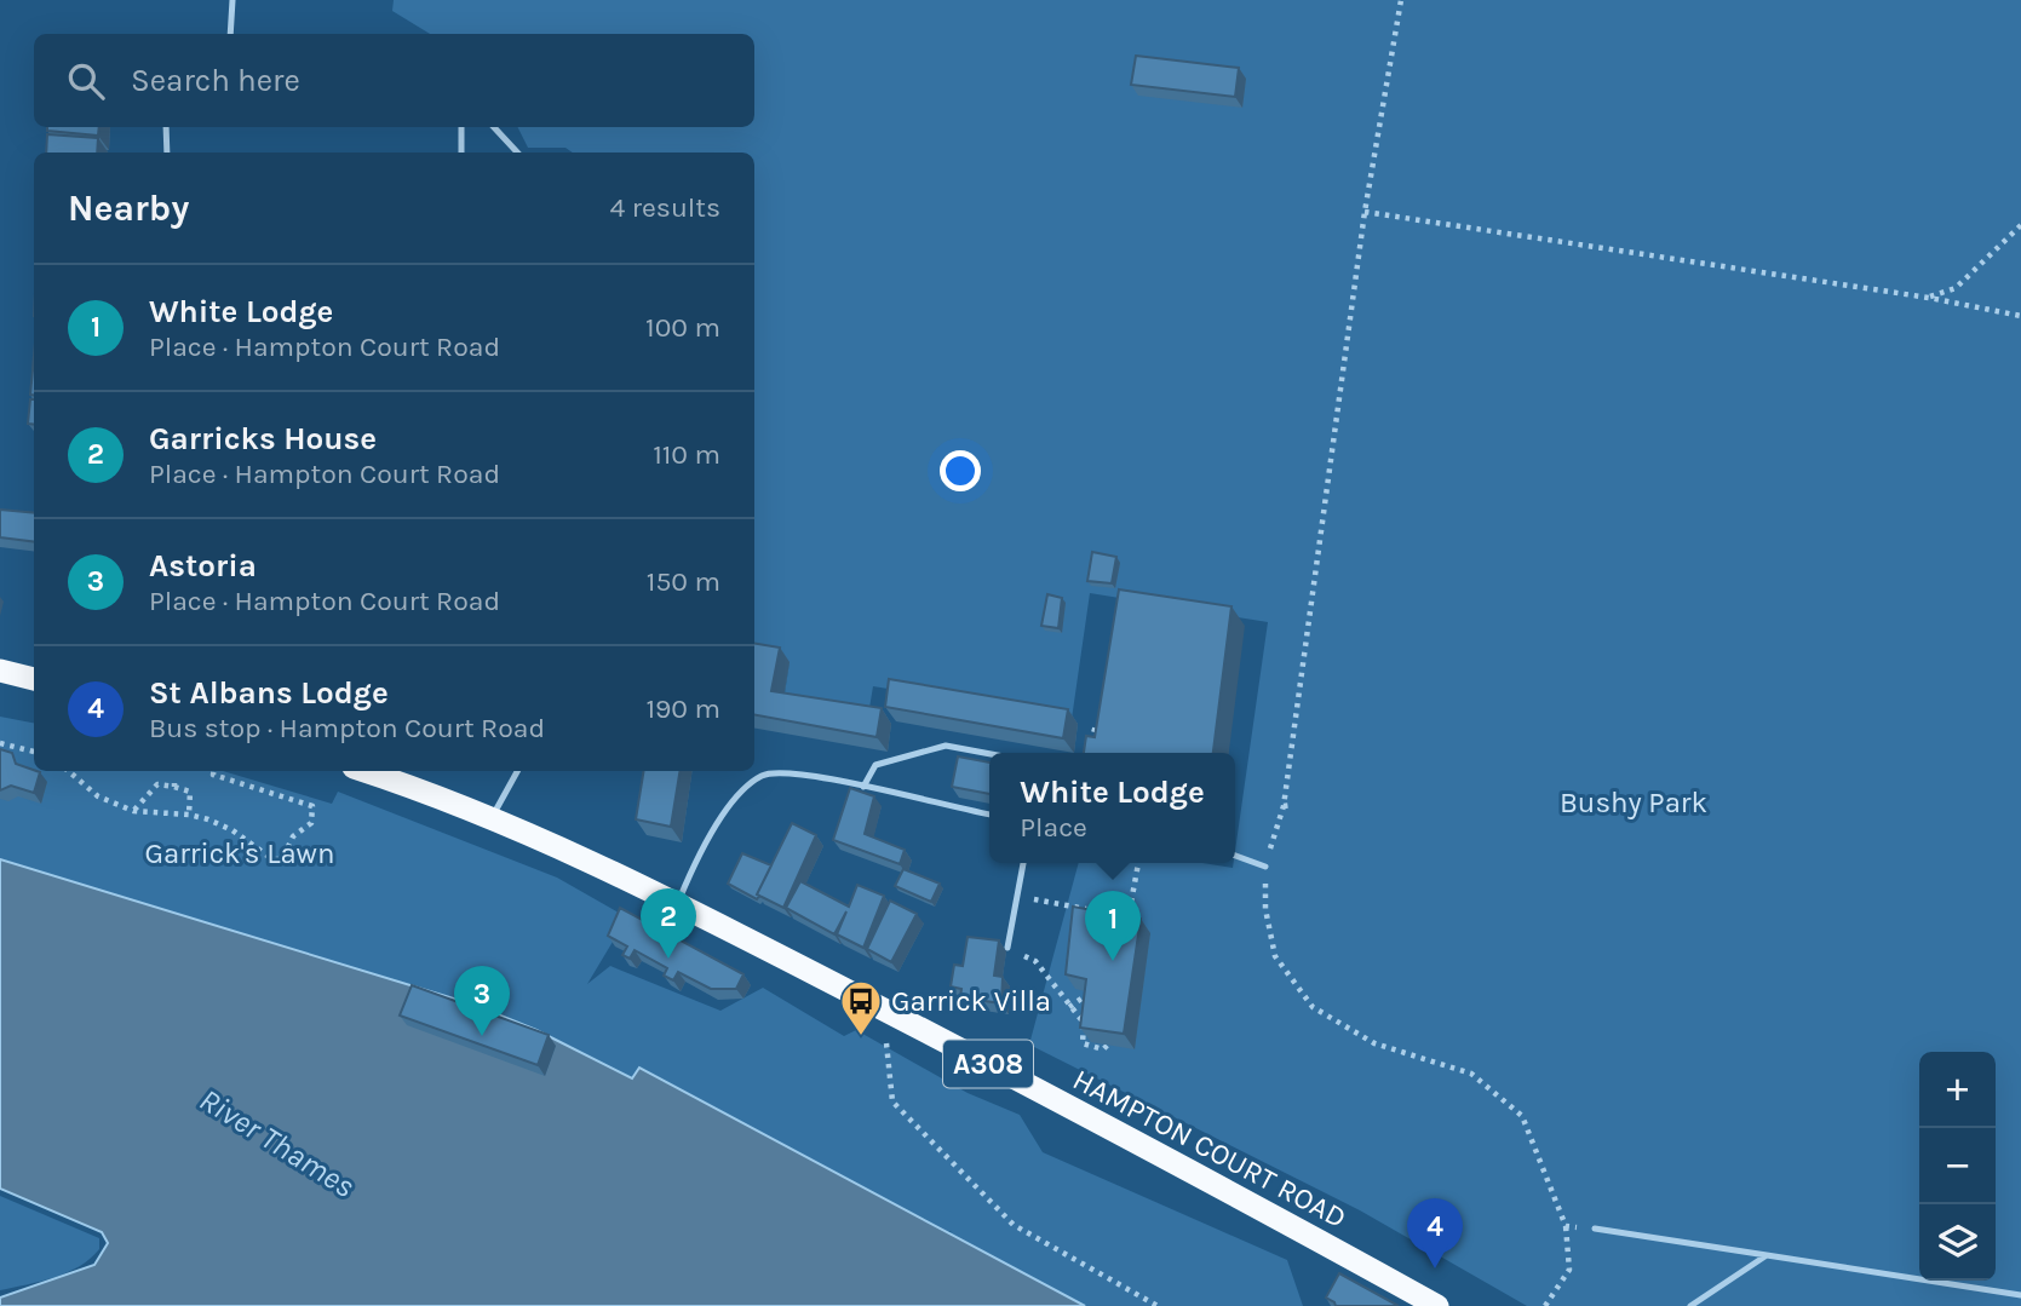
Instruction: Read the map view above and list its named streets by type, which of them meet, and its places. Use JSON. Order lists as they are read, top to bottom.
{
  "streets": {
    "highway": ["A308", "HAMPTON COURT ROAD"]
  },
  "water": ["River Thames"],
  "parks": ["Bushy Park", "Garrick's Lawn"],
  "places": {
    "bus stop": ["Garrick Villa"]
  },
  "page": {
    "search": "Search here",
    "heading": ["Nearby", "4 results"],
    "list": [
      {
        "mark": "1",
        "name": "White Lodge",
        "note": "Place · Hampton Court Road",
        "value": "100 m"
      },
      {
        "mark": "2",
        "name": "Garricks House",
        "note": "Place · Hampton Court Road",
        "value": "110 m"
      },
      {
        "mark": "3",
        "name": "Astoria",
        "note": "Place · Hampton Court Road",
        "value": "150 m"
      },
      {
        "mark": "4",
        "name": "St Albans Lodge",
        "note": "Bus stop · Hampton Court Road",
        "value": "190 m"
      }
    ],
    "popup": ["White Lodge", "Place"],
    "pins": [
      "2",
      "1",
      "3",
      "4"
    ],
    "map_buttons": ["+", "−"]
  }
}
